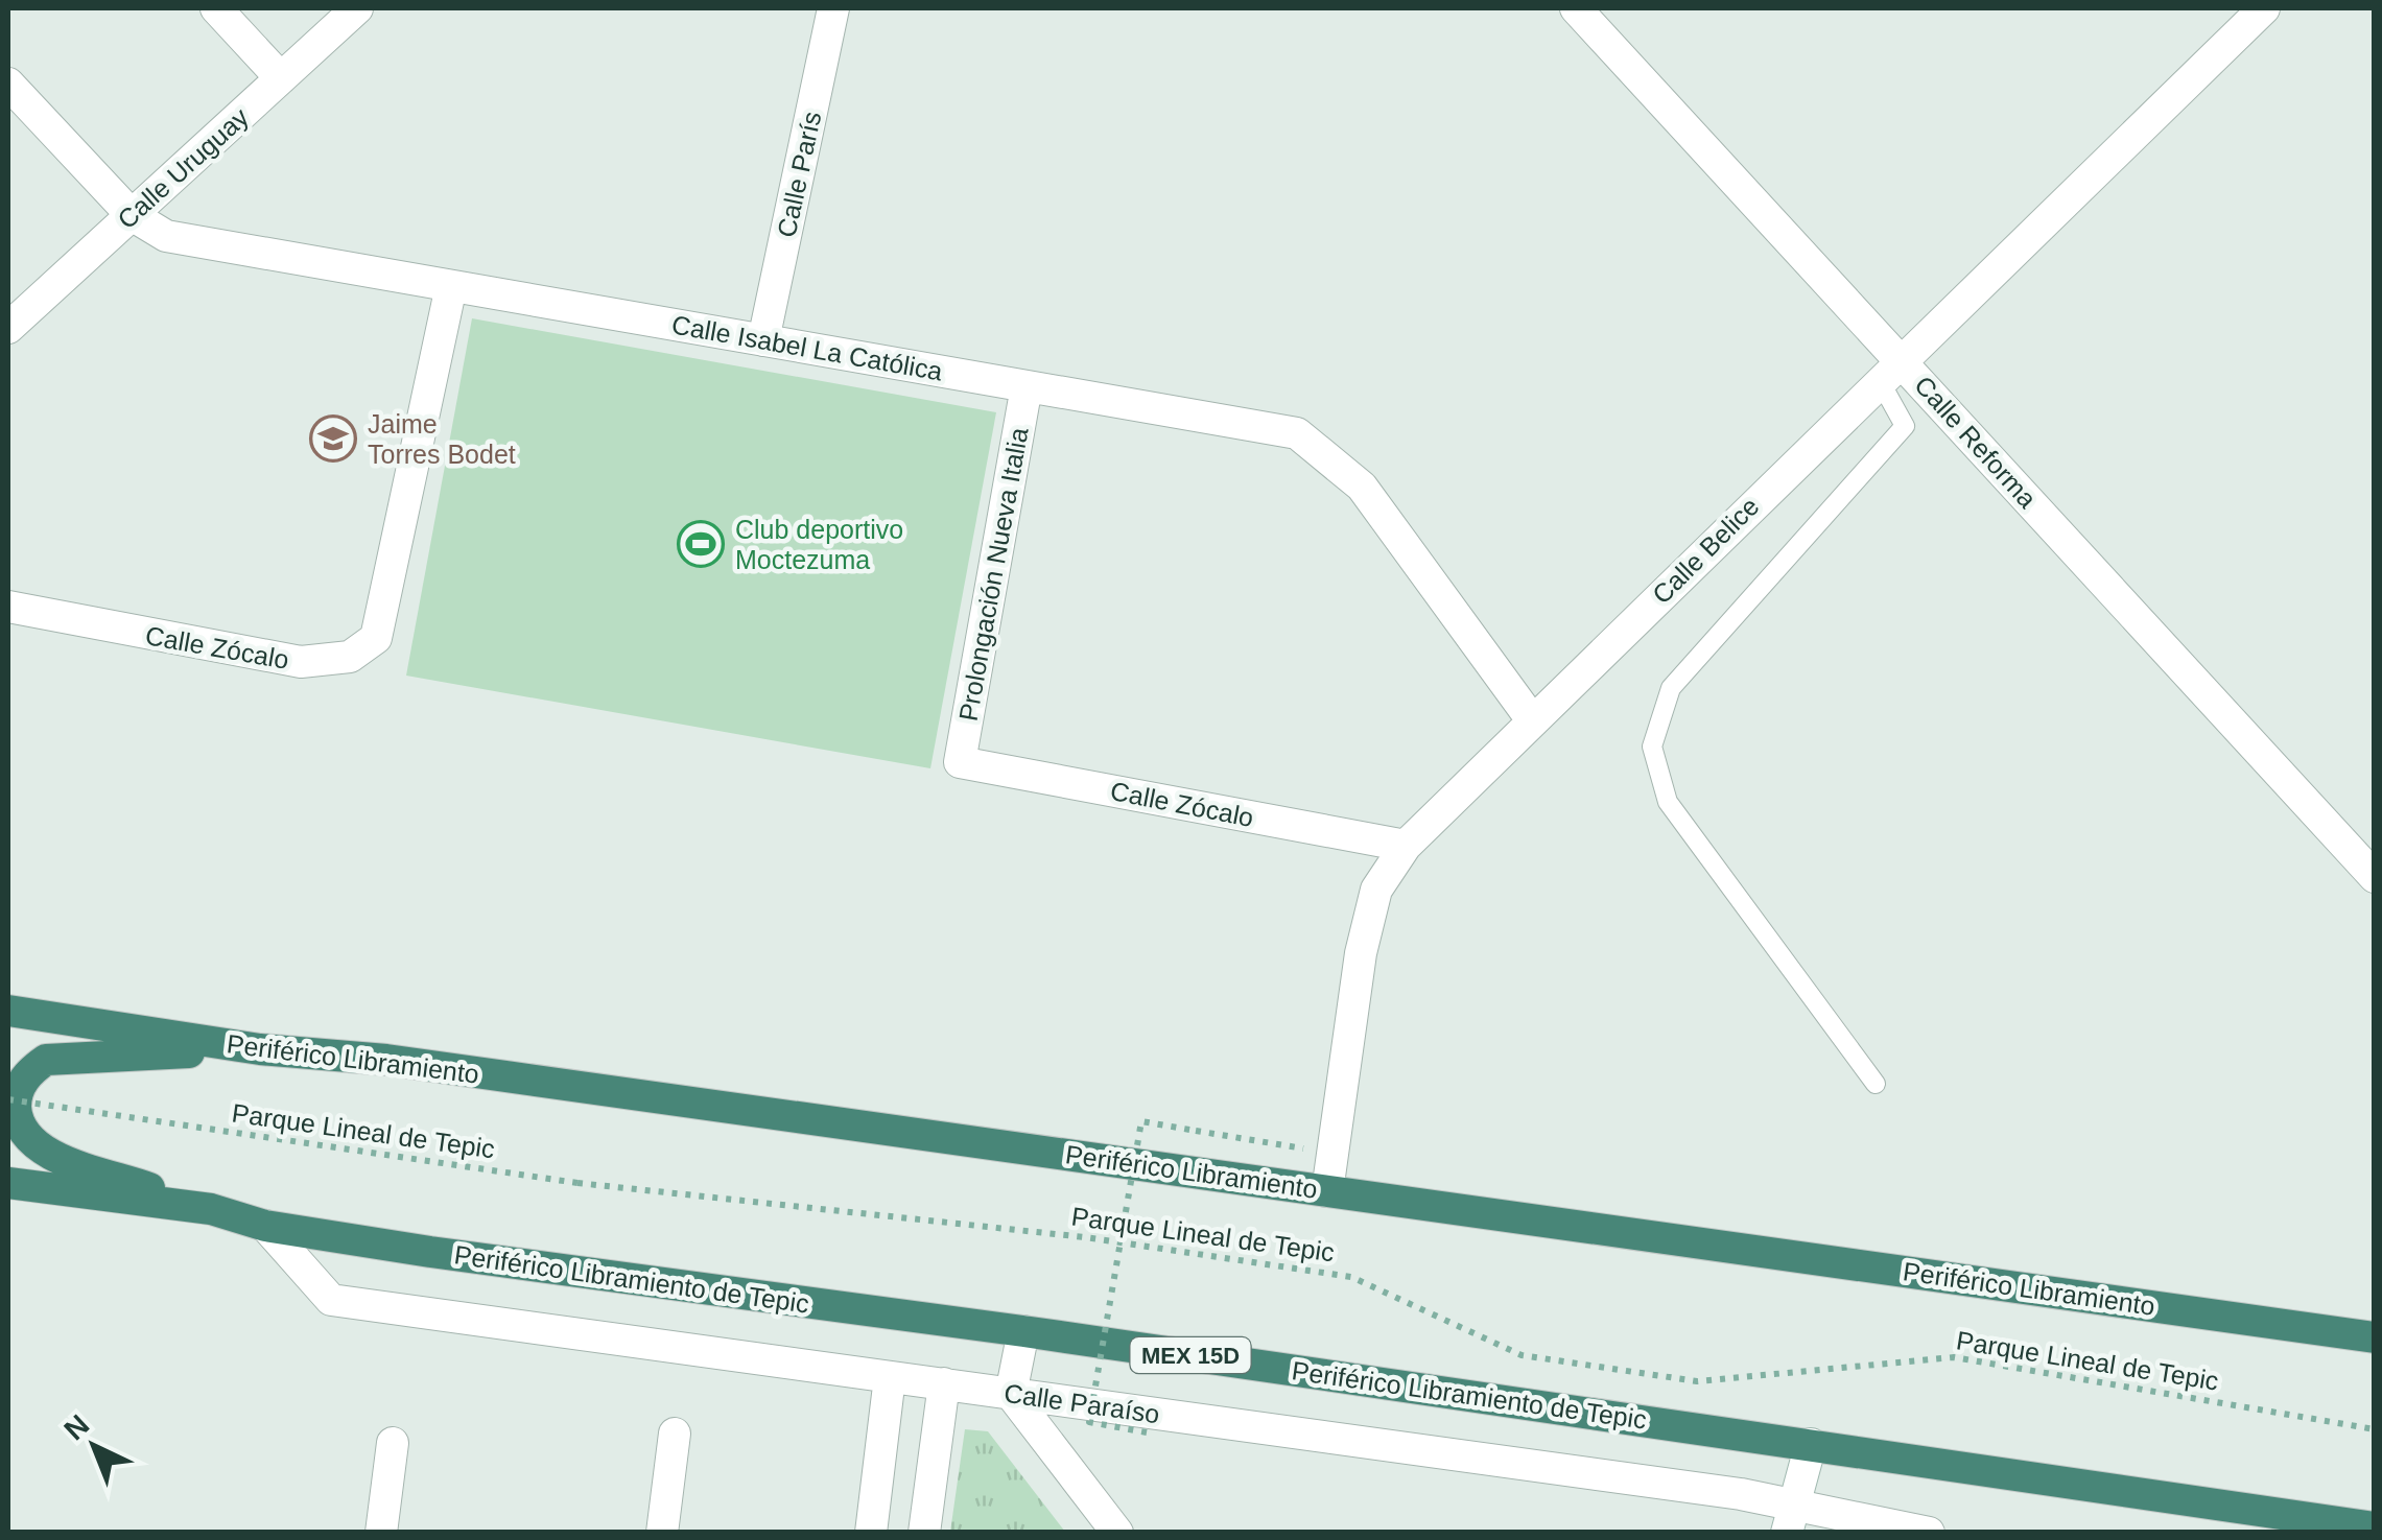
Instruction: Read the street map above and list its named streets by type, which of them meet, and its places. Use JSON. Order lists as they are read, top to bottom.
{
  "streets": {
    "highway": ["Periférico Libramiento", "Periférico Libramiento de Tepic", "MEX 15D"],
    "street": [
      "Calle Uruguay",
      "Calle París",
      "Calle Isabel La Católica",
      "Calle Reforma",
      "Calle Belice",
      "Prolongación Nueva Italia",
      "Calle Zócalo",
      "Calle Paraíso"
    ],
    "path": ["Parque Lineal de Tepic"]
  },
  "crossings": [
    ["Calle Uruguay", "Calle Isabel La Católica"],
    ["Calle París", "Calle Isabel La Católica"],
    ["Calle Isabel La Católica", "Calle Belice"],
    ["Calle Isabel La Católica", "Prolongación Nueva Italia"],
    ["Calle Isabel La Católica", "Calle Zócalo"],
    ["Calle Reforma", "Calle Belice"],
    ["Calle Belice", "Calle Zócalo"],
    ["Calle Belice", "Periférico Libramiento"],
    ["Prolongación Nueva Italia", "Calle Zócalo"],
    ["Periférico Libramiento de Tepic", "Calle Paraíso"]
  ],
  "places": {
    "school or university": ["Jaime Torres Bodet"],
    "sports": ["Club deportivo Moctezuma"]
  },
  "north": "top left"
}
